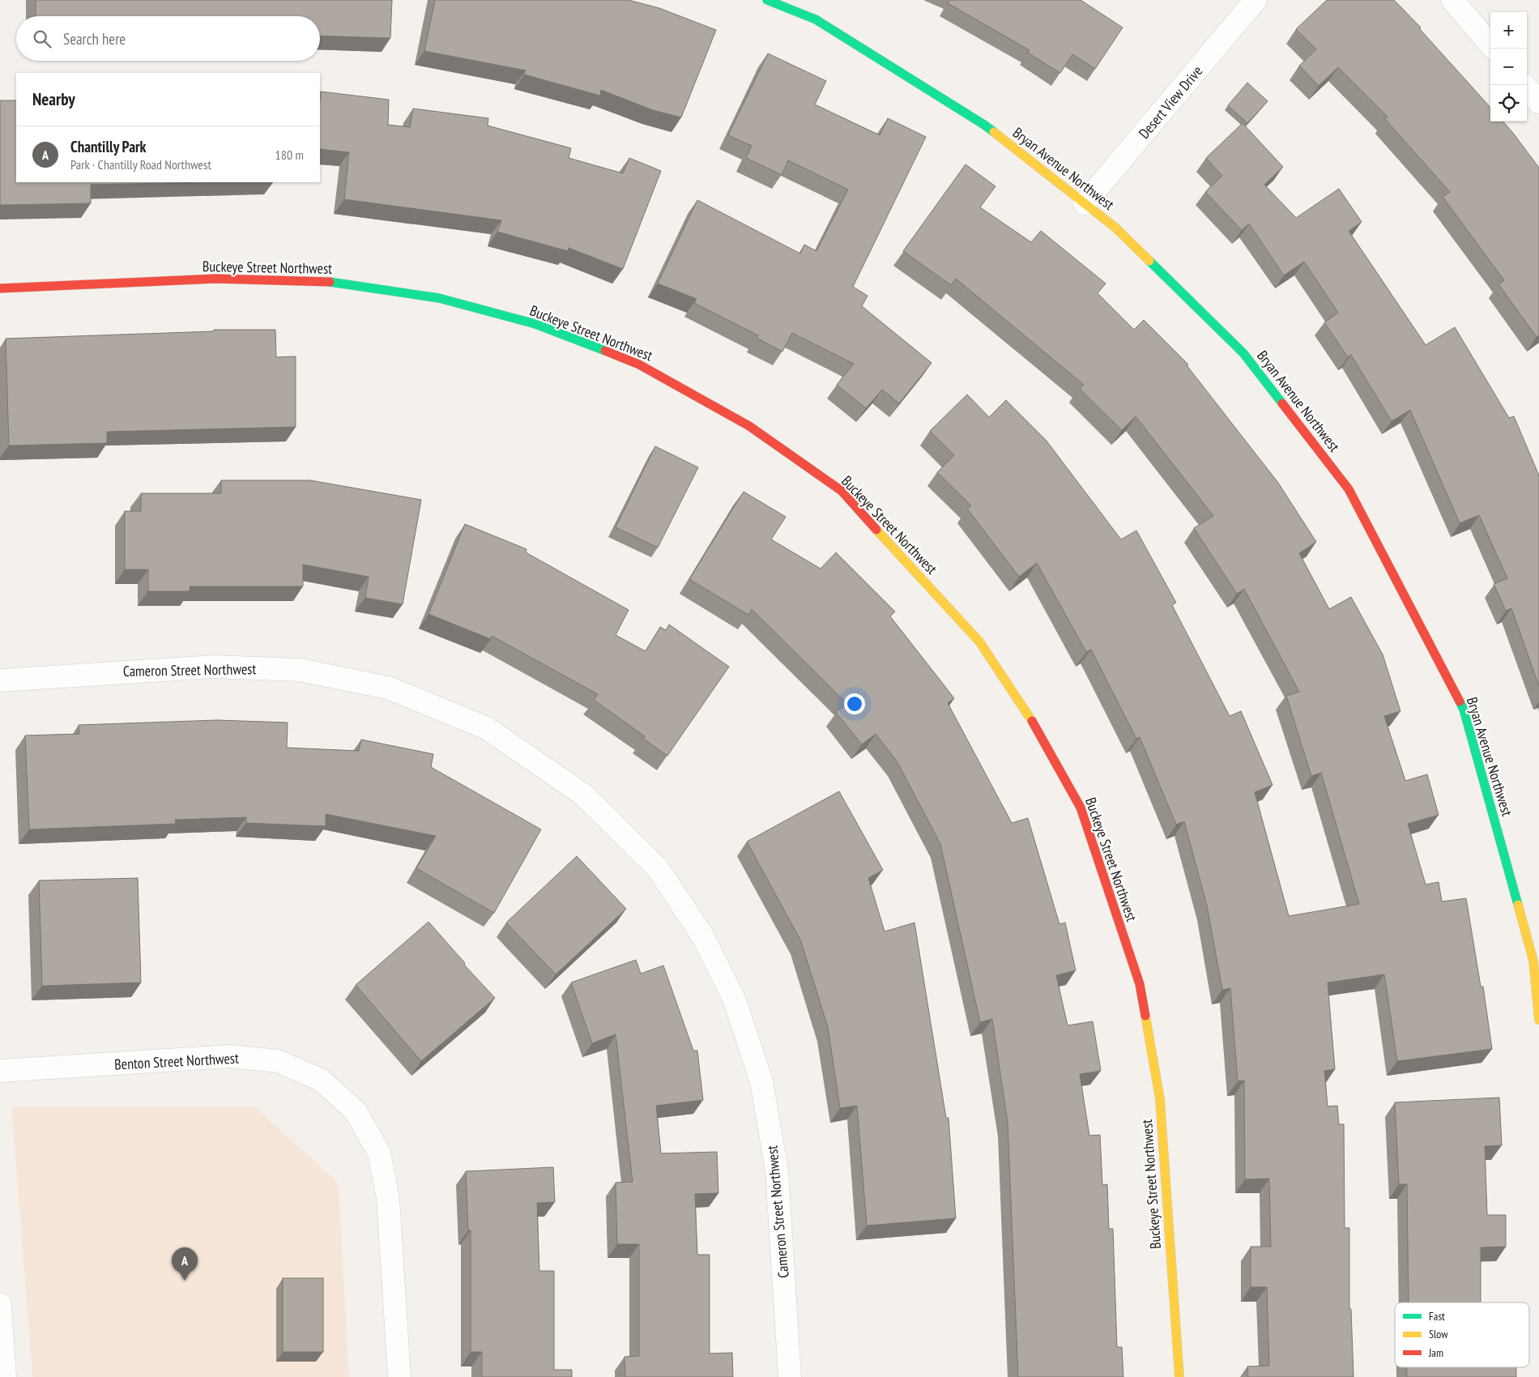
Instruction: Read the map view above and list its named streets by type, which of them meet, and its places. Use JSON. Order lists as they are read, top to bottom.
{
  "streets": {
    "street": [
      "Desert View Drive",
      "Bryan Avenue Northwest",
      "Buckeye Street Northwest",
      "Cameron Street Northwest",
      "Benton Street Northwest"
    ]
  },
  "crossings": [
    ["Desert View Drive", "Bryan Avenue Northwest"]
  ],
  "legend": ["Fast", "Slow", "Jam"],
  "page": {
    "map_buttons": ["+", "−"],
    "search": "Search here",
    "heading": "Nearby",
    "list": [
      {
        "mark": "A",
        "name": "Chantilly Park",
        "note": "Park · Chantilly Road Northwest",
        "value": "180 m"
      }
    ],
    "pins": "A"
  }
}
